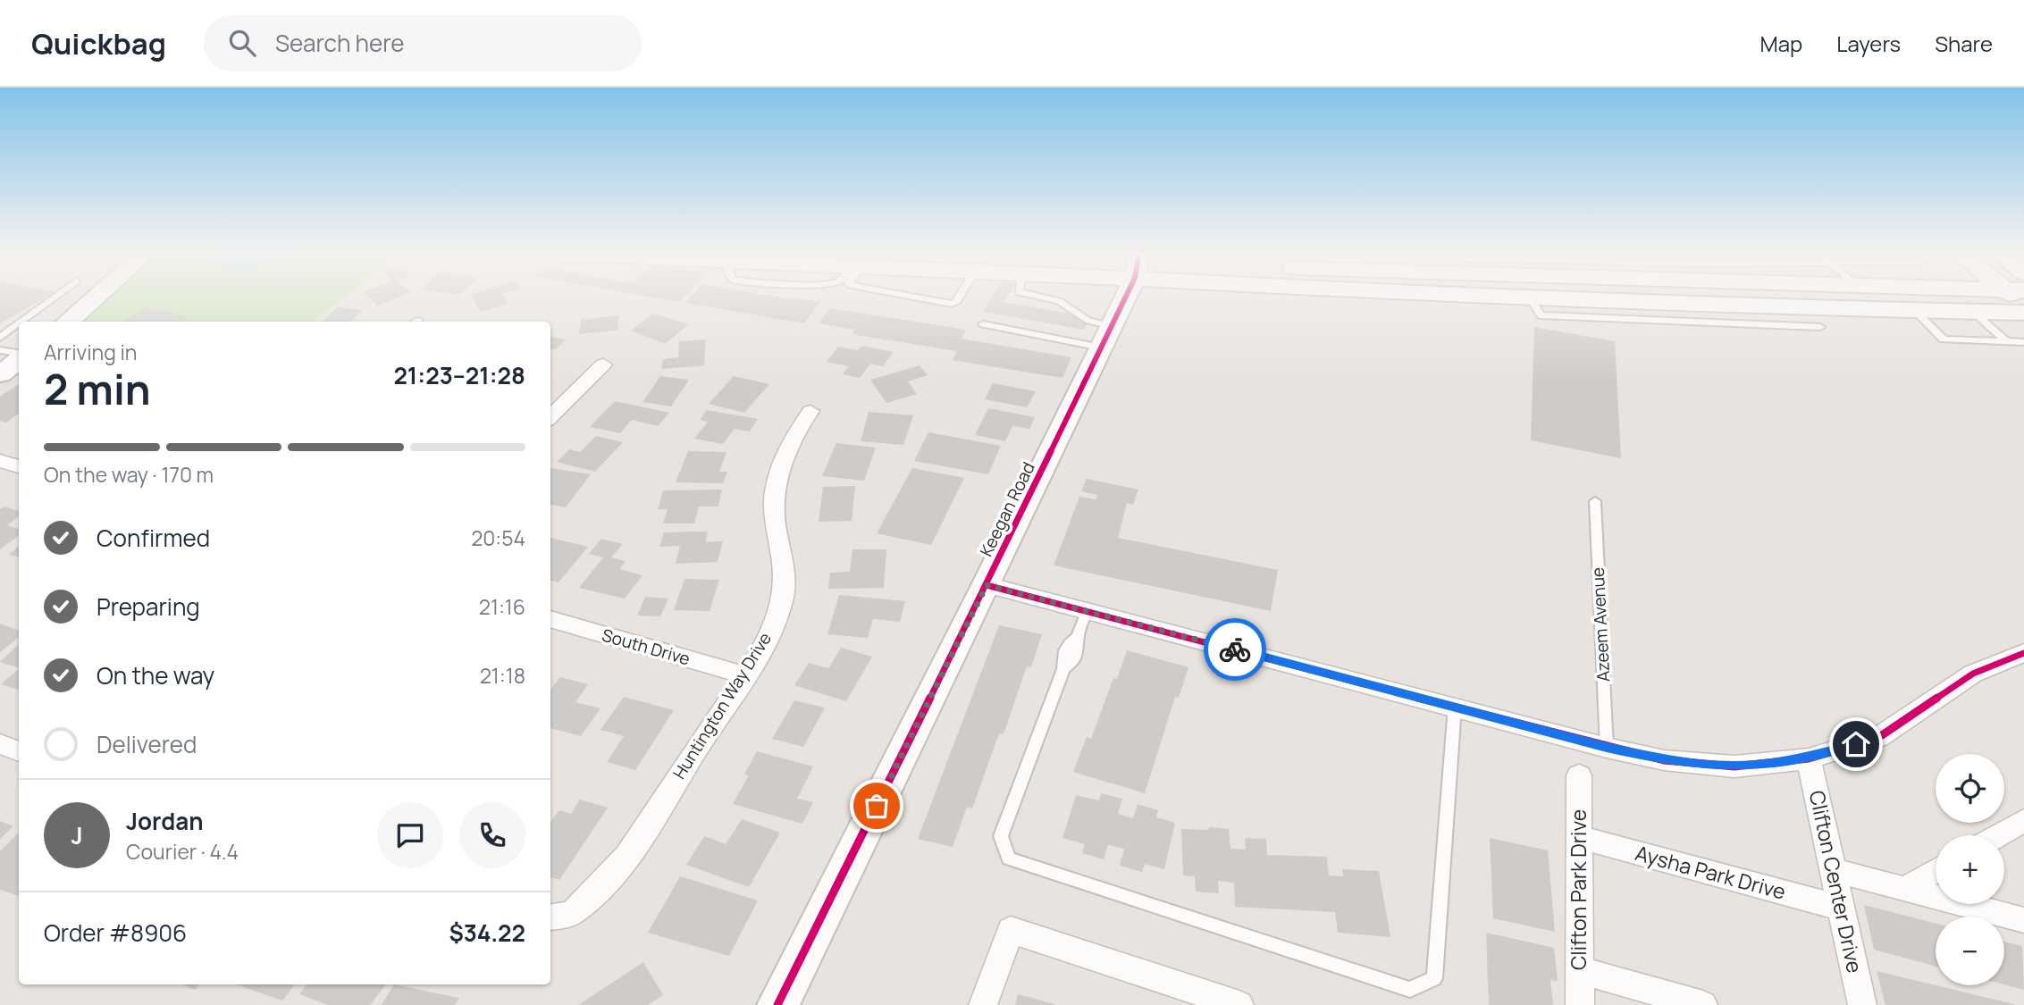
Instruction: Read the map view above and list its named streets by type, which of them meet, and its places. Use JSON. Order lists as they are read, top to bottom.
{
  "streets": {
    "main road": ["Keegan Road"],
    "street": [
      "South Drive",
      "Huntington Way Drive",
      "Aysha Park Drive",
      "Clifton Center Drive",
      "Clifton Park Drive"
    ],
    "lane": ["Azeem Avenue"]
  },
  "crossings": [
    ["South Drive", "Huntington Way Drive"],
    ["Aysha Park Drive", "Clifton Center Drive"],
    ["Aysha Park Drive", "Clifton Park Drive"]
  ],
  "page": {
    "header": "Quickbag",
    "search": "Search here",
    "nav": ["Map", "Layers", "Share"],
    "heading": ["2 min", "Arriving in", "21:23–21:28"],
    "panel": [
      "Jordan",
      "Courier · 4.4",
      "Order #8906",
      "$34.22"
    ],
    "bar": "On the way · 170 m",
    "list": [
      ["Confirmed", "20:54"],
      ["Preparing", "21:16"],
      ["On the way", "21:18"],
      "Delivered"
    ],
    "map_buttons": ["+", "−"],
    "round": "J"
  }
}
